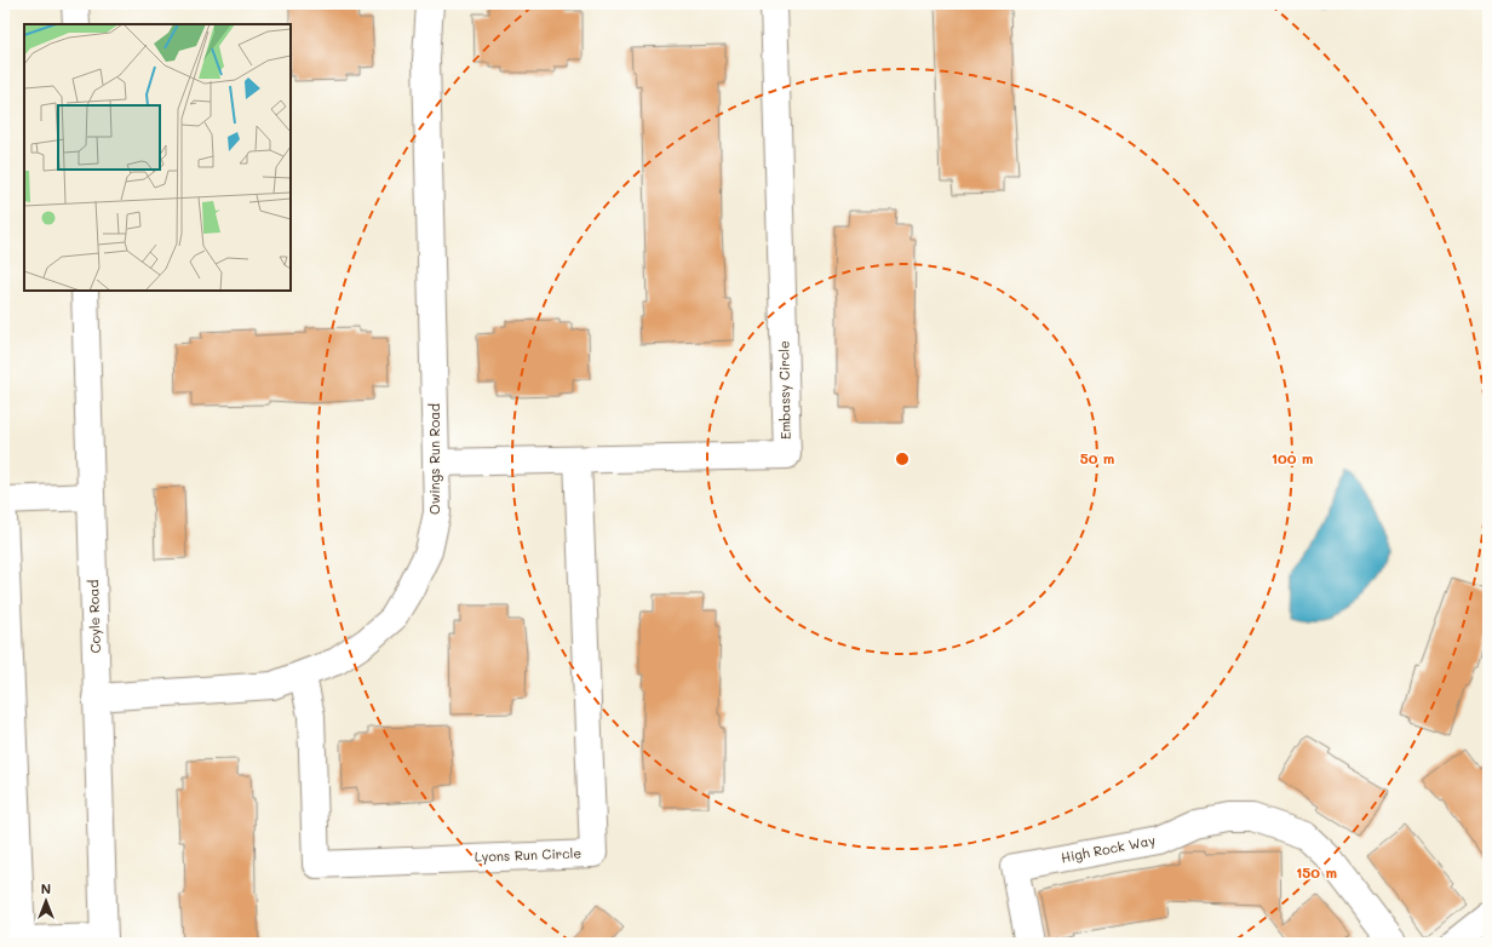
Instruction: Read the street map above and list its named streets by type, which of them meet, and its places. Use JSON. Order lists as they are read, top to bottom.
{
  "streets": {
    "street": [
      "Embassy Circle",
      "Owings Run Road",
      "Coyle Road",
      "High Rock Way",
      "Lyons Run Circle"
    ]
  },
  "crossings": [
    ["Embassy Circle", "Owings Run Road"],
    ["Embassy Circle", "Lyons Run Circle"],
    ["Owings Run Road", "Coyle Road"],
    ["Owings Run Road", "Lyons Run Circle"]
  ],
  "north": "top",
  "rings": ["50 m", "100 m", "150 m"]
}
